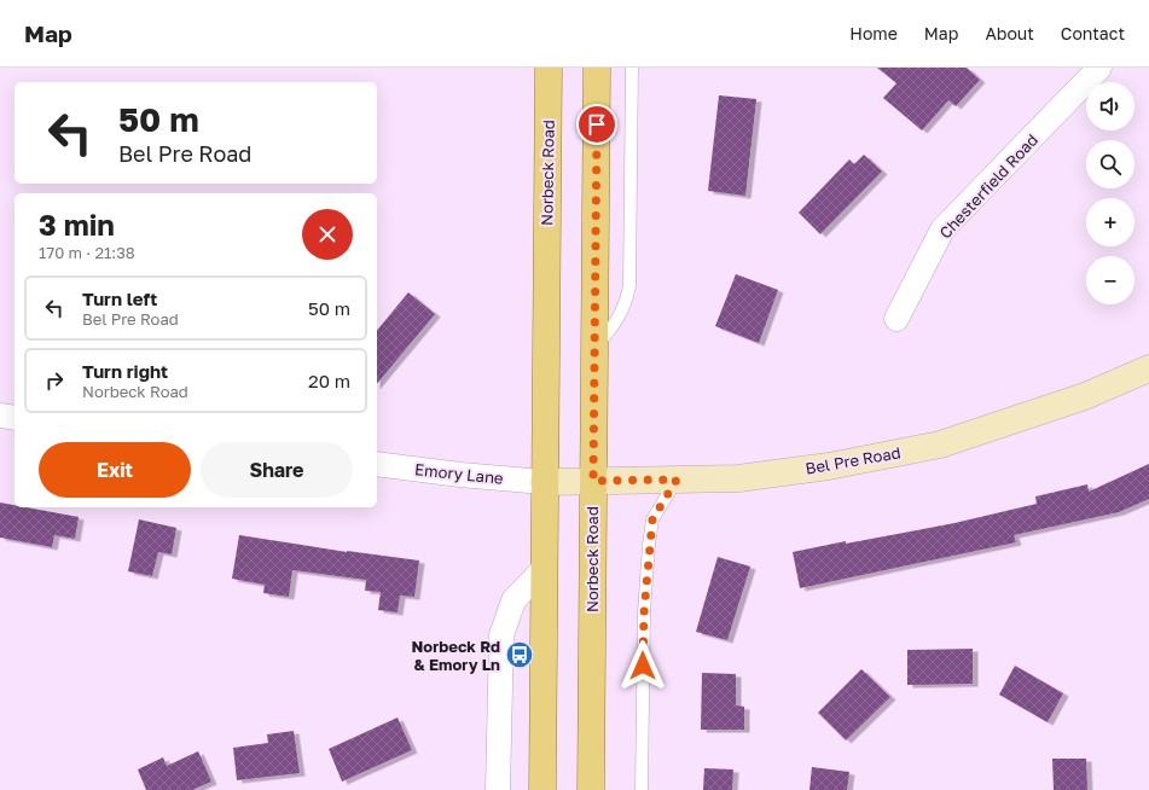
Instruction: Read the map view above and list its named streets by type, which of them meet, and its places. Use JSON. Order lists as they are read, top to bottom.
{
  "streets": {
    "main road": ["Norbeck Road", "Bel Pre Road"],
    "street": ["Chesterfield Road", "Emory Lane"]
  },
  "crossings": [
    ["Norbeck Road", "Bel Pre Road"],
    ["Norbeck Road", "Emory Lane"],
    ["Bel Pre Road", "Emory Lane"]
  ],
  "places": {
    "bus stop": ["Norbeck Rd & Emory Ln"]
  },
  "page": {
    "header": "Map",
    "nav": [
      "Home",
      "Map",
      "About",
      "Contact"
    ],
    "map_buttons": ["+", "−"],
    "turn": ["50 m", "Bel Pre Road"],
    "heading": ["3 min", "170 m · 21:38"],
    "list": [
      {
        "name": "Turn left",
        "note": "Bel Pre Road",
        "value": "50 m"
      },
      {
        "name": "Turn right",
        "note": "Norbeck Road",
        "value": "20 m"
      }
    ],
    "buttons": ["Exit", "Share"]
  }
}
